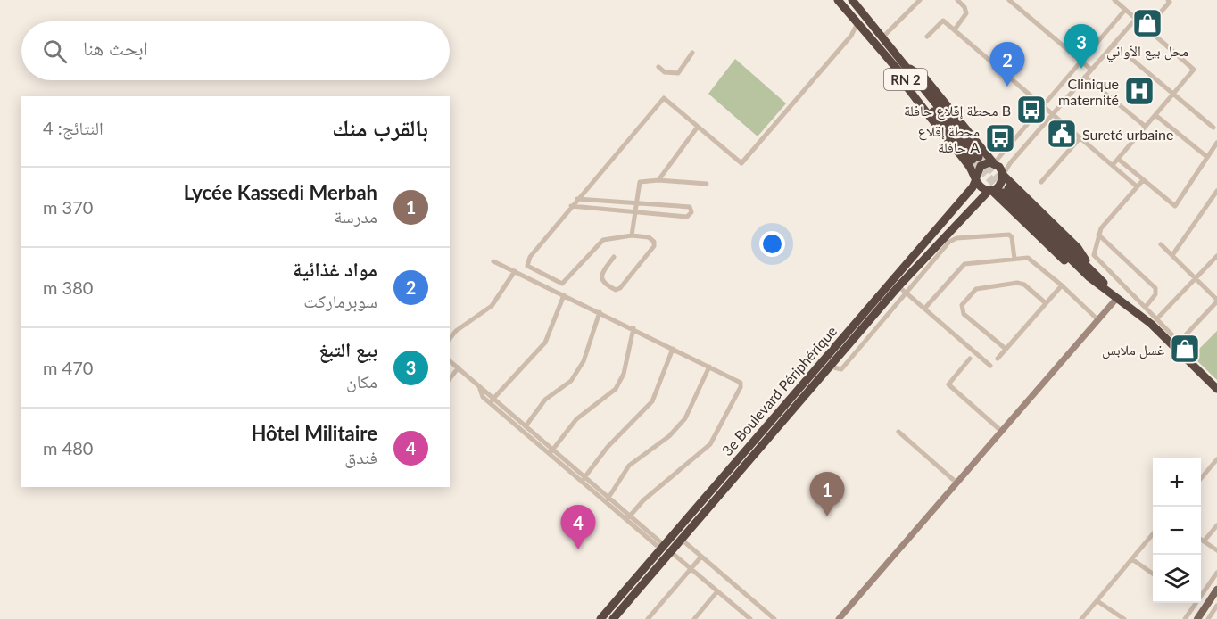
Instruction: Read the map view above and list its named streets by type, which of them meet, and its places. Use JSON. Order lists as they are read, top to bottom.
{
  "streets": {
    "highway": ["RN 2", "3e Boulevard Périphérique"]
  },
  "places": {
    "shop": ["محل بيع الأواني", "غسل ملابس"],
    "hospital": ["Clinique maternité"],
    "bus stop": ["محطة إقلاع حافلة B", "محطة إقلاع حافلة A"],
    "public building": ["Sureté urbaine"]
  },
  "page": {
    "search": "ابحث هنا",
    "pins": [
      "3",
      "2",
      "1",
      "4"
    ],
    "heading": ["بالقرب منك", "النتائج: 4"],
    "list": [
      {
        "mark": "1",
        "name": "Lycée Kassedi Merbah",
        "note": "مدرسة",
        "value": "370 m"
      },
      {
        "mark": "2",
        "name": "مواد غذائية",
        "note": "سوبرماركت",
        "value": "380 m"
      },
      {
        "mark": "3",
        "name": "بيع التبغ",
        "note": "مكان",
        "value": "470 m"
      },
      {
        "mark": "4",
        "name": "Hôtel Militaire",
        "note": "فندق",
        "value": "480 m"
      }
    ],
    "map_buttons": ["+", "−"]
  }
}
